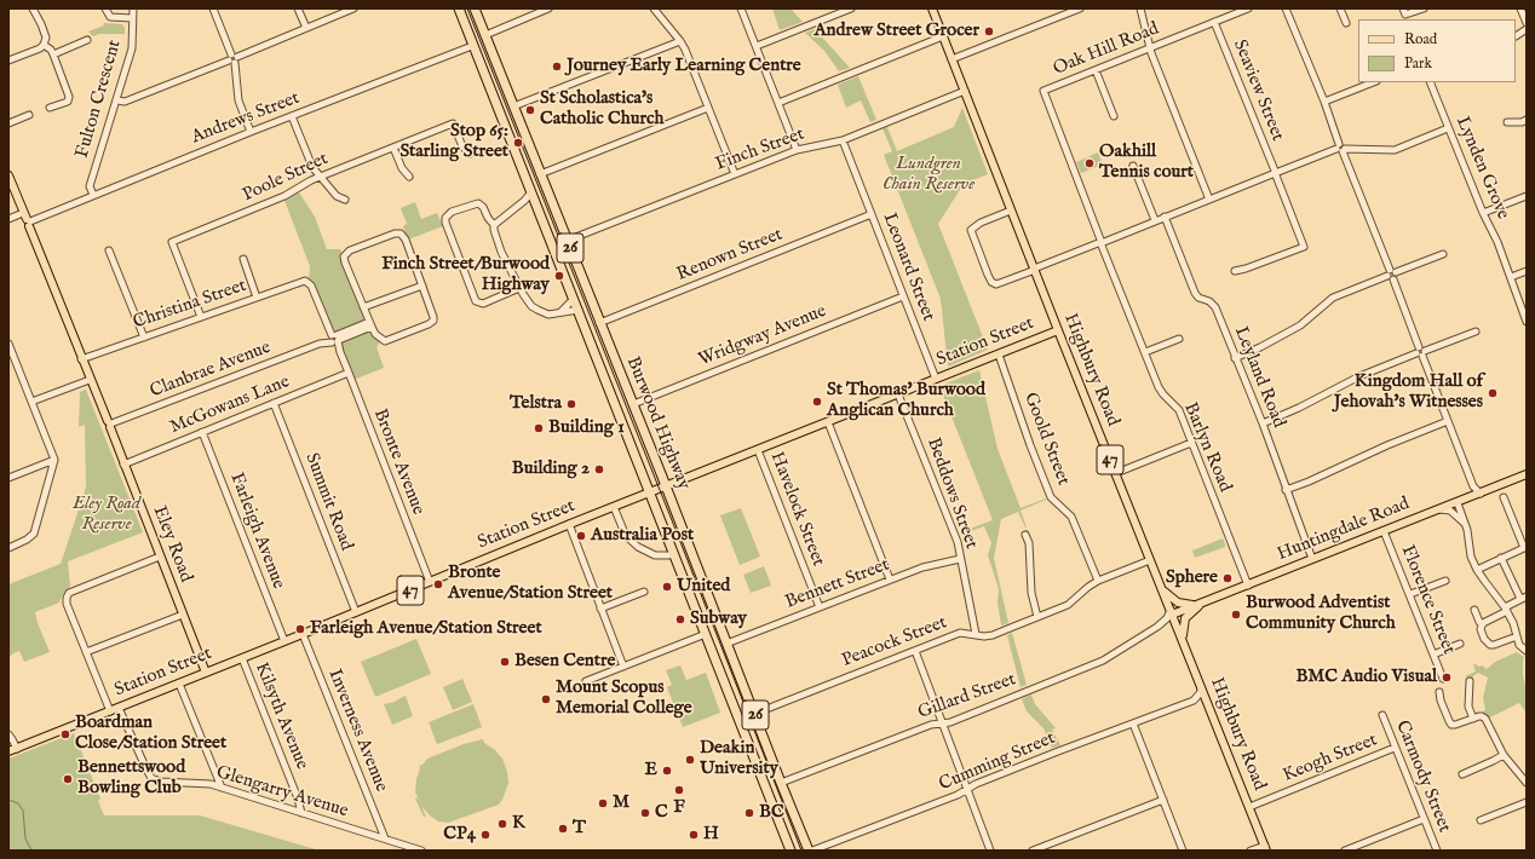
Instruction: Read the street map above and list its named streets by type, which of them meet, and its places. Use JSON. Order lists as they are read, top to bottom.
{
  "streets": {
    "highway": ["26", "Burwood Highway"],
    "main road": [
      "Station Street",
      "Highbury Road",
      "47",
      "Huntingdale Road",
      "Eley Road"
    ],
    "street": [
      "Oak Hill Road",
      "Seaview Street",
      "Fulton Crescent",
      "Andrews Street",
      "Finch Street",
      "Lynden Grove",
      "Poole Street",
      "Renown Street",
      "Leonard Street",
      "Christina Street",
      "Wridgway Avenue",
      "Clanbrae Avenue",
      "Leyland Road",
      "McGowans Lane",
      "Goold Street",
      "Barlyn Road",
      "Bronte Avenue",
      "Beddows Street",
      "Summit Road",
      "Havelock Street",
      "Farleigh Avenue",
      "Bennett Street",
      "Florence Street",
      "Peacock Street",
      "Gillard Street",
      "Kilsyth Avenue",
      "Inverness Avenue",
      "Keogh Street",
      "Cumming Street",
      "Carmody Street",
      "Glengarry Avenue"
    ]
  },
  "crossings": [
    ["Oak Hill Road", "Seaview Street"],
    ["Oak Hill Road", "Barlyn Road"],
    ["Fulton Crescent", "Andrews Street"],
    ["Andrews Street", "Burwood Highway"],
    ["Andrews Street", "Eley Road"],
    ["Finch Street", "Leonard Street"],
    ["Finch Street", "Highbury Road"],
    ["Finch Street", "Burwood Highway"],
    ["Poole Street", "Christina Street"],
    ["Renown Street", "Leonard Street"],
    ["Renown Street", "Burwood Highway"],
    ["Leonard Street", "Wridgway Avenue"],
    ["Leonard Street", "Station Street"],
    ["Christina Street", "Bronte Avenue"],
    ["Christina Street", "Eley Road"],
    ["Wridgway Avenue", "Burwood Highway"],
    ["Station Street", "Highbury Road"],
    ["Station Street", "Burwood Highway"],
    ["Station Street", "Goold Street"],
    ["Station Street", "Bronte Avenue"],
    ["Station Street", "Beddows Street"],
    ["Station Street", "Summit Road"],
    ["Station Street", "Havelock Street"],
    ["Station Street", "Farleigh Avenue"],
    ["Station Street", "Eley Road"],
    ["Station Street", "Kilsyth Avenue"],
    ["Station Street", "Inverness Avenue"],
    ["Station Street", "Glengarry Avenue"],
    ["Clanbrae Avenue", "Bronte Avenue"],
    ["Clanbrae Avenue", "Eley Road"],
    ["Highbury Road", "Huntingdale Road"],
    ["Highbury Road", "Peacock Street"],
    ["Highbury Road", "Gillard Street"],
    ["Highbury Road", "Keogh Street"],
    ["Leyland Road", "Huntingdale Road"],
    ["McGowans Lane", "Bronte Avenue"],
    ["McGowans Lane", "Summit Road"],
    ["McGowans Lane", "Farleigh Avenue"],
    ["McGowans Lane", "Eley Road"],
    ["Burwood Highway", "Bennett Street"],
    ["Burwood Highway", "Peacock Street"],
    ["Burwood Highway", "Gillard Street"],
    ["Goold Street", "Peacock Street"],
    ["Barlyn Road", "Huntingdale Road"],
    ["Beddows Street", "Bennett Street"],
    ["Beddows Street", "Peacock Street"],
    ["Havelock Street", "Bennett Street"],
    ["Huntingdale Road", "Florence Street"],
    ["Huntingdale Road", "Gillard Street"],
    ["Kilsyth Avenue", "Glengarry Avenue"],
    ["Inverness Avenue", "Glengarry Avenue"],
    ["Keogh Street", "Carmody Street"]
  ],
  "parks": ["Lundgren Chain Reserve", "Eley Road Reserve"],
  "places": [
    "Andrew Street Grocer",
    "Journey Early Learning Centre",
    "St Scholastica's Catholic Church",
    "Stop 65: Starling Street",
    "Oakhill Tennis court",
    "Finch Street/Burwood Highway",
    "Kingdom Hall of Jehovah's Witnesses",
    "St Thomas' Burwood Anglican Church",
    "Telstra",
    "Building 1",
    "Building 2",
    "Australia Post",
    "Sphere",
    "Bronte Avenue/Station Street",
    "United",
    "Burwood Adventist Community Church",
    "Subway",
    "Farleigh Avenue/Station Street",
    "Besen Centre",
    "BMC Audio Visual",
    "Mount Scopus Memorial College",
    "Boardman Close/Station Street",
    "Deakin University",
    "E",
    "Bennettswood Bowling Club",
    "F",
    "M",
    "C",
    "BC",
    "K",
    "T",
    "CP4",
    "H"
  ],
  "legend": ["Road", "Park"]
}
